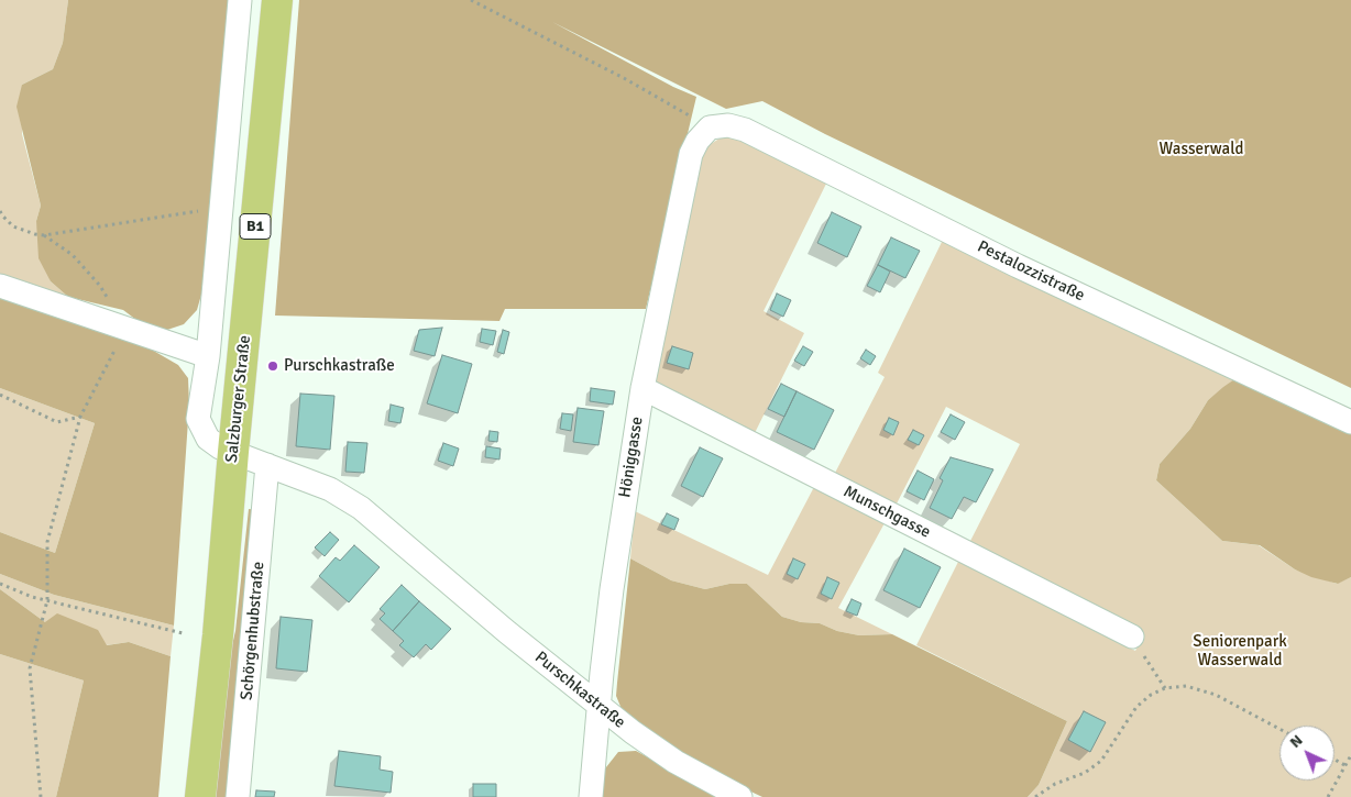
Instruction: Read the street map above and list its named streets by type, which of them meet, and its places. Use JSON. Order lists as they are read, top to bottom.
{
  "streets": {
    "main road": ["B1", "Salzburger Straße"],
    "street": [
      "Pestalozzistraße",
      "Höniggasse",
      "Munschgasse",
      "Schörgenhubstraße",
      "Purschkastraße"
    ]
  },
  "crossings": [
    ["Pestalozzistraße", "Höniggasse"],
    ["Salzburger Straße", "Purschkastraße"],
    ["Höniggasse", "Munschgasse"],
    ["Höniggasse", "Purschkastraße"],
    ["Schörgenhubstraße", "Purschkastraße"]
  ],
  "parks": ["Wasserwald", "Seniorenpark Wasserwald"],
  "places": ["Purschkastraße"],
  "north": "top left"
}
